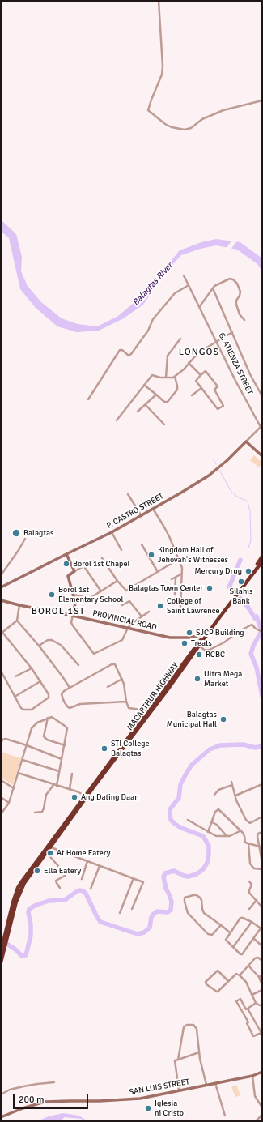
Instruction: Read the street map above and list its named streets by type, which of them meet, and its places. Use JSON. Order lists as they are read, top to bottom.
{
  "streets": {
    "highway": ["MACARTHUR HIGHWAY"],
    "street": [
      "G. ATIENZA STREET",
      "P. CASTRO STREET",
      "PROVINCIAL ROAD",
      "SAN LUIS STREET"
    ]
  },
  "crossings": [
    ["G. ATIENZA STREET", "P. CASTRO STREET"],
    ["PROVINCIAL ROAD", "MACARTHUR HIGHWAY"]
  ],
  "districts": ["LONGOS", "BOROL 1ST"],
  "water": ["Balagtas River"],
  "places": [
    "Balagtas",
    "Kingdom Hall of Jehovah's Witnesses",
    "Borol 1st Chapel",
    "Mercury Drug",
    "Silahis Bank",
    "Balagtas Town Center",
    "Borol 1st Elementary School",
    "College of Saint Lawrence",
    "SJCP Building",
    "Treats",
    "RCBC",
    "Ultra Mega Market",
    "Balagtas Municipal Hall",
    "STI College Balagtas",
    "Ang Dating Daan",
    "At Home Eatery",
    "Ella Eatery",
    "Iglesia ni Cristo"
  ],
  "scale_bar": "200 m"
}
